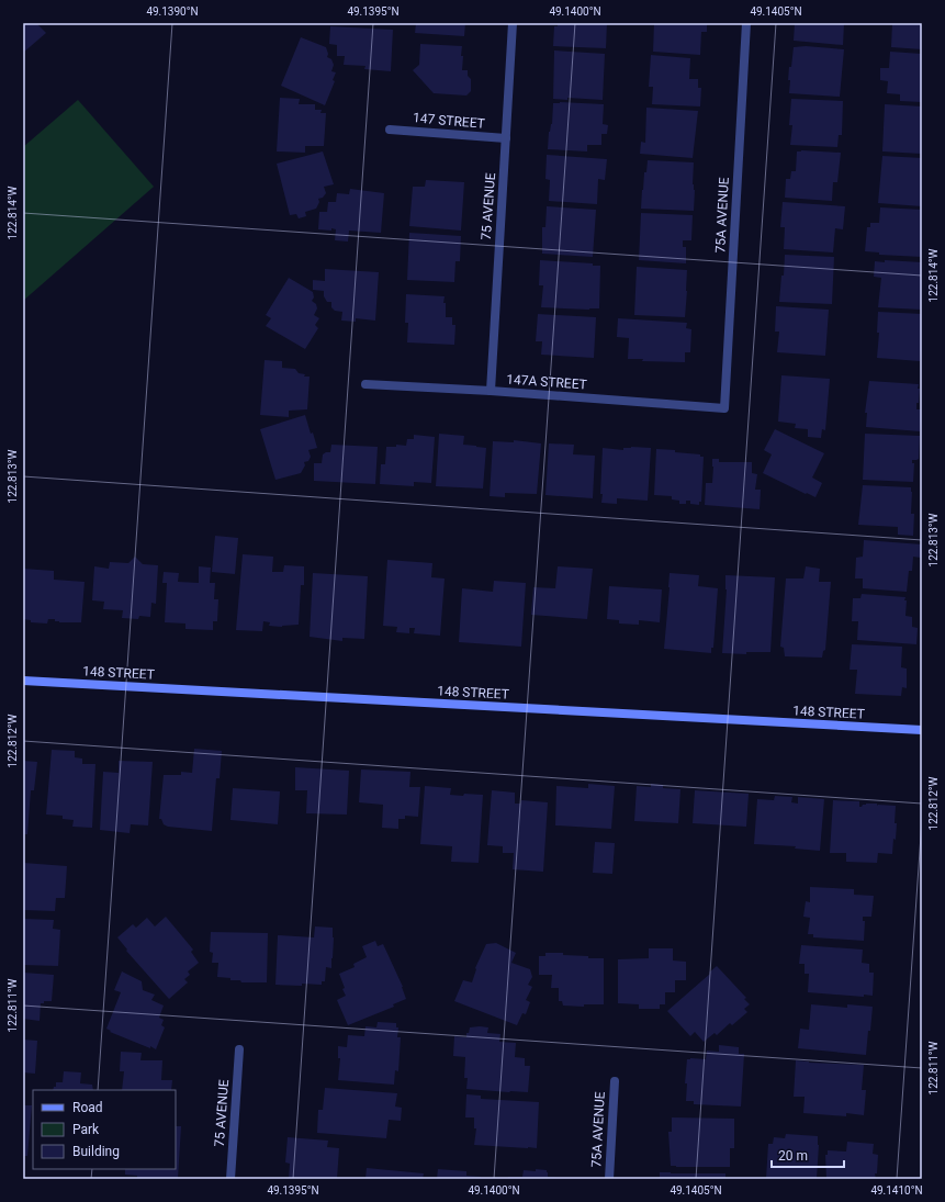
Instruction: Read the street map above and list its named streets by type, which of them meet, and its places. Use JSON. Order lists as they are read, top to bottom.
{
  "streets": {
    "street": [
      "147 STREET",
      "75 AVENUE",
      "75A AVENUE",
      "147A STREET",
      "148 STREET"
    ]
  },
  "crossings": [
    ["147 STREET", "75 AVENUE"],
    ["75 AVENUE", "147A STREET"],
    ["75A AVENUE", "147A STREET"]
  ],
  "legend": ["Road", "Park", "Building"],
  "scale_bar": "20 m",
  "coordinates": [
    "49.1390°N",
    "49.1395°N",
    "49.1400°N",
    "49.1405°N",
    "122.814°W",
    "122.813°W",
    "122.812°W",
    "122.811°W",
    "49.1410°N"
  ]
}
